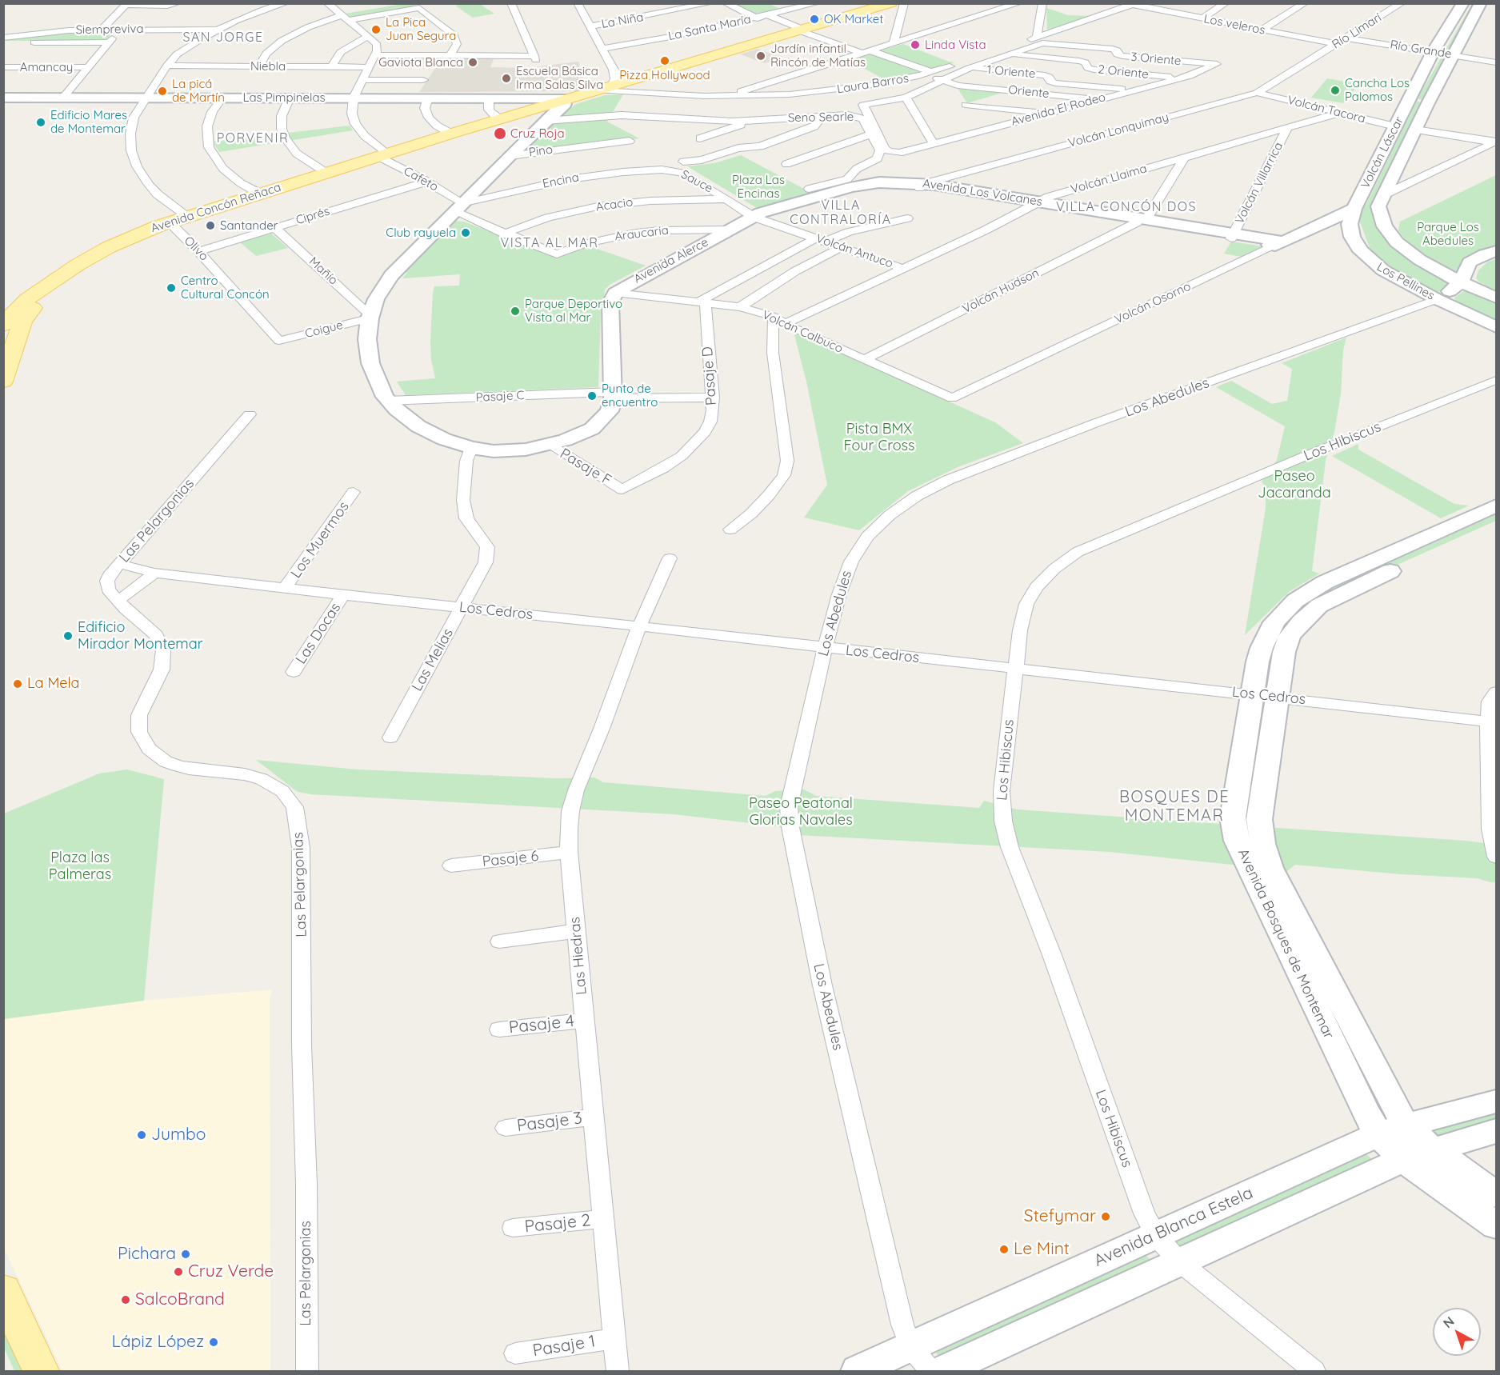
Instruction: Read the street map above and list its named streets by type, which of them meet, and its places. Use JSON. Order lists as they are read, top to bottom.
{
  "streets": {
    "main road": ["Avenida Concón Reñaca"],
    "street": [
      "La Niña",
      "Los veleros",
      "La Santa María",
      "Siempreviva",
      "Río Limarí",
      "Río Grande",
      "3 Oriente",
      "Niebla",
      "Amancay",
      "1 Oriente",
      "2 Oriente",
      "Laura Barros",
      "Oriente",
      "Las Pimpinelas",
      "Avenida El Rodeo",
      "Volcán Tacora",
      "Seno Searle",
      "Volcán Lonquimay",
      "Pino",
      "Volcán Láscar",
      "Cafeto",
      "Volcán Llaima",
      "Encina",
      "Sauce",
      "Volcán Villarrica",
      "Avenida Los Volcanes",
      "Acacio",
      "Ciprés",
      "Araucaria",
      "Olivo",
      "Volcán Antuco",
      "Avenida Alerce",
      "Mañío",
      "Los Pellines",
      "Volcán Hudson",
      "Volcán Osorno",
      "Coigue",
      "Volcán Calbuco",
      "Pasaje D",
      "Pasaje C",
      "Los Abedules",
      "Los Hibiscus",
      "Pasaje F",
      "Las Pelargonias",
      "Los Muermos",
      "Los Cedros",
      "Las Docas",
      "Las Melias",
      "Pasaje 6",
      "Avenida Bosques de Montemar",
      "Las Hiedras",
      "Pasaje 4",
      "Pasaje 3",
      "Pasaje 2",
      "Avenida Blanca Estela",
      "Pasaje 1"
    ]
  },
  "crossings": [
    ["Los veleros", "Río Limarí"],
    ["Los veleros", "Laura Barros"],
    ["Río Limarí", "Río Grande"],
    ["Río Limarí", "Volcán Lonquimay"],
    ["Río Grande", "Volcán Láscar"],
    ["3 Oriente", "Laura Barros"],
    ["3 Oriente", "Avenida El Rodeo"],
    ["1 Oriente", "Avenida El Rodeo"],
    ["2 Oriente", "Avenida El Rodeo"],
    ["Laura Barros", "Avenida Concón Reñaca"],
    ["Oriente", "Avenida El Rodeo"],
    ["Las Pimpinelas", "Cafeto"],
    ["Las Pimpinelas", "Avenida Concón Reñaca"],
    ["Volcán Tacora", "Volcán Lonquimay"],
    ["Volcán Tacora", "Volcán Láscar"],
    ["Volcán Tacora", "Volcán Llaima"],
    ["Volcán Lonquimay", "Avenida Los Volcanes"],
    ["Volcán Láscar", "Los Pellines"],
    ["Volcán Láscar", "Volcán Osorno"],
    ["Cafeto", "Encina"],
    ["Cafeto", "Acacio"],
    ["Cafeto", "Avenida Concón Reñaca"],
    ["Cafeto", "Ciprés"],
    ["Cafeto", "Araucaria"],
    ["Volcán Llaima", "Volcán Villarrica"],
    ["Volcán Llaima", "Avenida Los Volcanes"],
    ["Volcán Llaima", "Volcán Antuco"],
    ["Volcán Llaima", "Volcán Calbuco"],
    ["Encina", "Sauce"],
    ["Sauce", "Avenida Los Volcanes"],
    ["Sauce", "Acacio"],
    ["Sauce", "Volcán Antuco"],
    ["Sauce", "Avenida Alerce"],
    ["Volcán Villarrica", "Avenida Los Volcanes"],
    ["Avenida Los Volcanes", "Volcán Antuco"],
    ["Avenida Los Volcanes", "Avenida Alerce"],
    ["Avenida Los Volcanes", "Volcán Hudson"],
    ["Avenida Los Volcanes", "Volcán Osorno"],
    ["Avenida Concón Reñaca", "Olivo"],
    ["Ciprés", "Olivo"],
    ["Ciprés", "Mañío"],
    ["Araucaria", "Avenida Alerce"],
    ["Olivo", "Coigue"],
    ["Volcán Antuco", "Avenida Alerce"],
    ["Avenida Alerce", "Volcán Calbuco"],
    ["Mañío", "Coigue"],
    ["Los Pellines", "Volcán Osorno"],
    ["Los Pellines", "Los Abedules"],
    ["Volcán Hudson", "Volcán Calbuco"],
    ["Volcán Osorno", "Volcán Calbuco"],
    ["Volcán Calbuco", "Pasaje D"],
    ["Pasaje D", "Pasaje C"],
    ["Pasaje D", "Pasaje F"],
    ["Los Abedules", "Los Cedros"],
    ["Los Abedules", "Avenida Blanca Estela"],
    ["Los Hibiscus", "Los Cedros"],
    ["Los Hibiscus", "Avenida Blanca Estela"],
    ["Las Pelargonias", "Los Cedros"],
    ["Los Muermos", "Los Cedros"],
    ["Los Cedros", "Las Docas"],
    ["Los Cedros", "Las Melias"],
    ["Los Cedros", "Avenida Bosques de Montemar"],
    ["Los Cedros", "Las Hiedras"],
    ["Pasaje 6", "Las Hiedras"],
    ["Avenida Bosques de Montemar", "Avenida Blanca Estela"],
    ["Las Hiedras", "Pasaje 4"],
    ["Las Hiedras", "Pasaje 3"],
    ["Las Hiedras", "Pasaje 2"],
    ["Las Hiedras", "Pasaje 1"]
  ],
  "districts": [
    "SAN JORGE",
    "PORVENIR",
    "VILLA CONTRALORÍA",
    "VILLA CONCÓN DOS",
    "VISTA AL MAR",
    "BOSQUES DE MONTEMAR"
  ],
  "parks": [
    "Plaza Las Encinas",
    "Parque Los Abedules",
    "Pista BMX Four Cross",
    "Paseo Jacaranda",
    "Paseo Peatonal Glorias Navales",
    "Plaza las Palmeras"
  ],
  "places": [
    "OK Market",
    "La Pica Juan Segura",
    "Linda Vista",
    "Jardín infantil Rincón de Matías",
    "Pizza Hollywood",
    "Gaviota Blanca",
    "Escuela Básica Irma Salas Silva",
    "Cancha Los Palomos",
    "La picá de Martín",
    "Edificio Mares de Montemar",
    "Cruz Roja",
    "Santander",
    "Club rayuela",
    "Centro Cultural Concón",
    "Parque Deportivo Vista al Mar",
    "Punto de encuentro",
    "Edificio Mirador Montemar",
    "La Mela",
    "Jumbo",
    "Stefymar",
    "Le Mint",
    "Pichara",
    "Cruz Verde",
    "SalcoBrand",
    "Lápiz López"
  ],
  "north": "top left"
}
